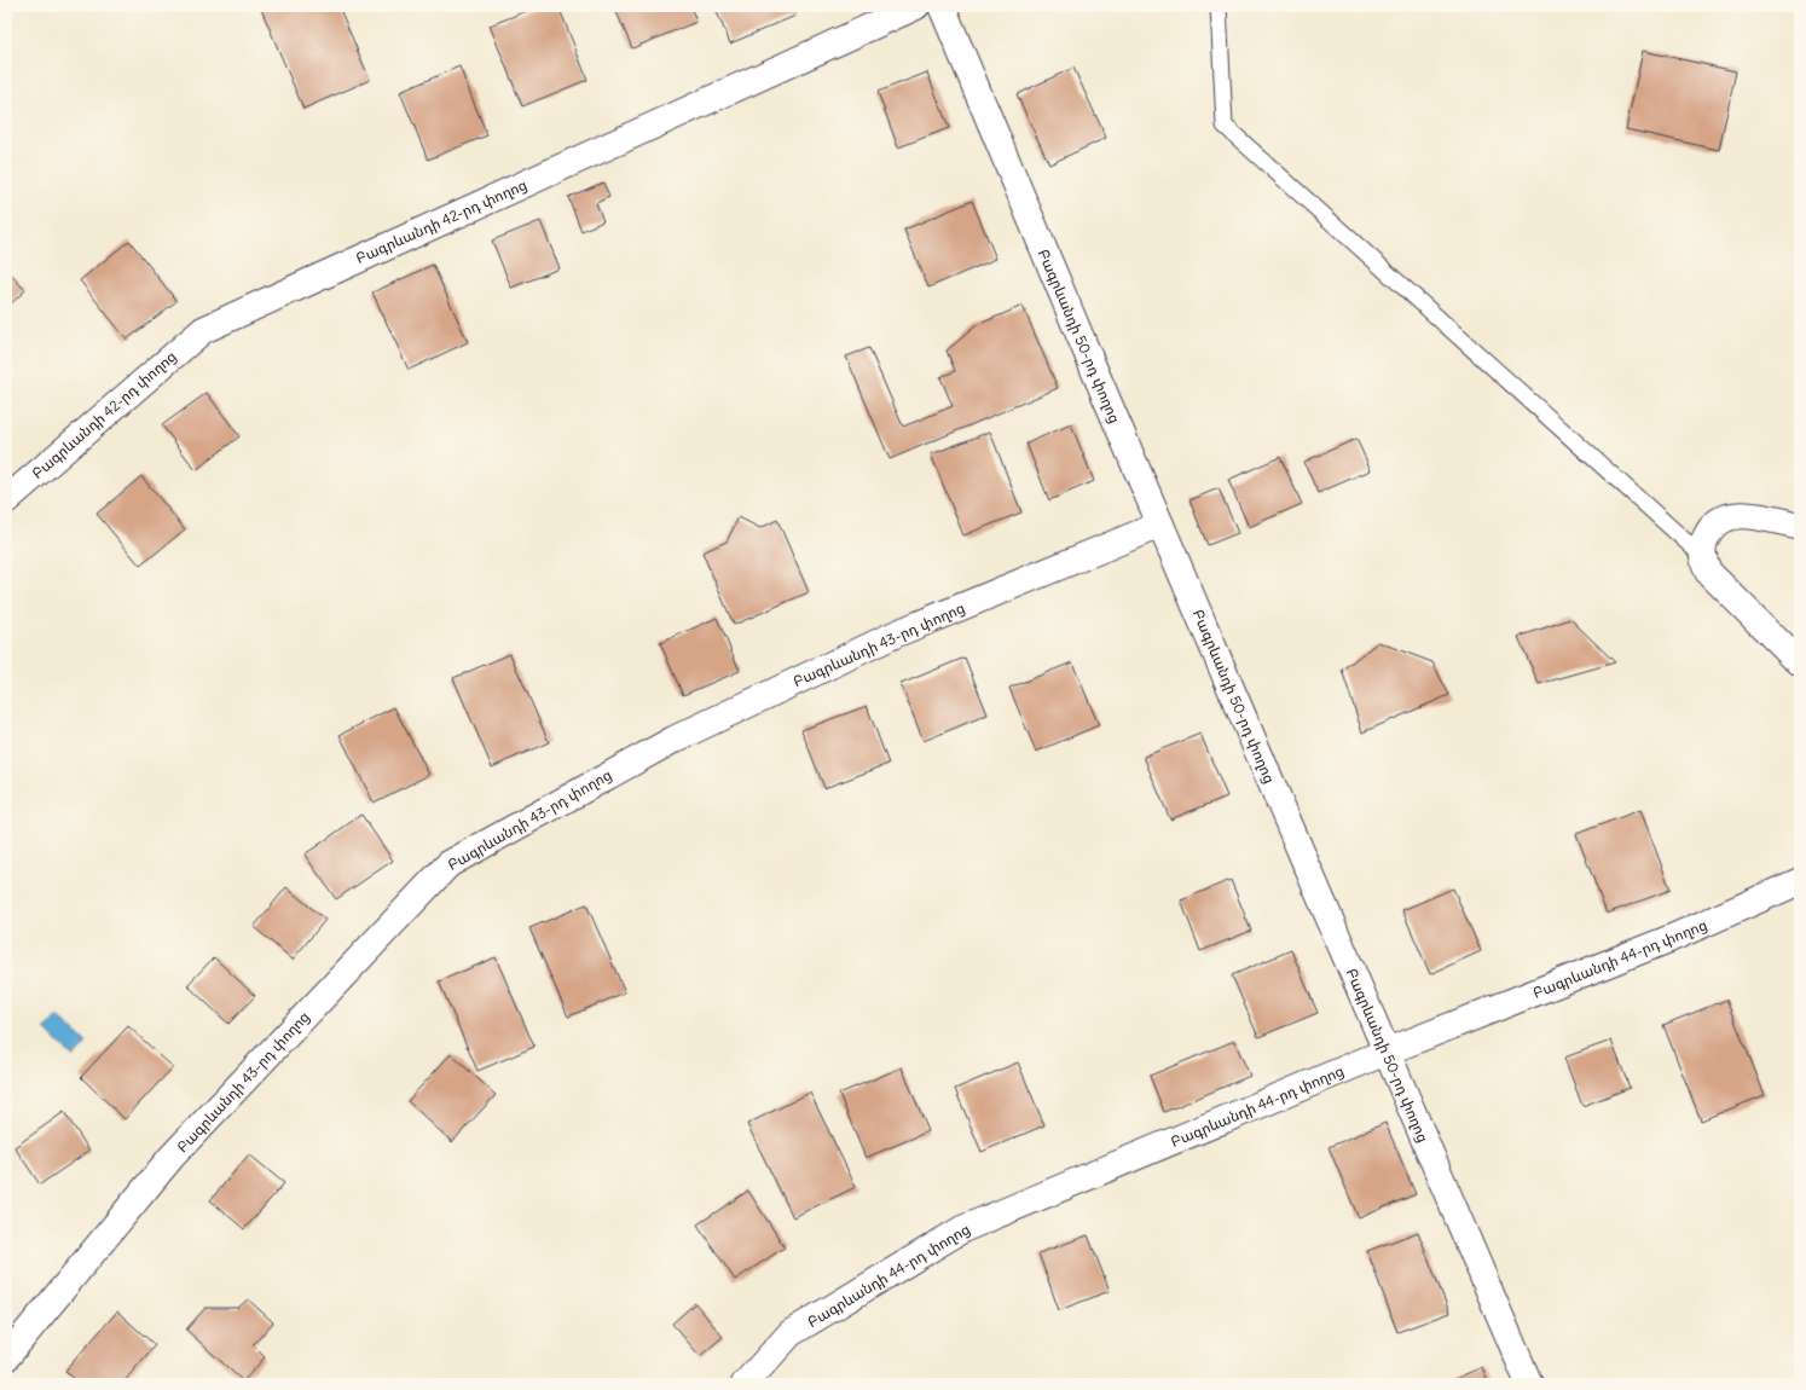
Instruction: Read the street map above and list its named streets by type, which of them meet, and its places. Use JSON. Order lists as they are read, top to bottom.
{
  "streets": {
    "street": [
      "Բագրևանդի 42-րդ փողոց",
      "Բագրևանդի 50-րդ փողոց",
      "Բագրևանդի 43-րդ փողոց",
      "Բագրևանդի 44-րդ փողոց"
    ]
  },
  "crossings": [
    ["Բագրևանդի 50-րդ փողոց", "Բագրևանդի 43-րդ փողոց"],
    ["Բագրևանդի 50-րդ փողոց", "Բագրևանդի 44-րդ փողոց"]
  ]
}
